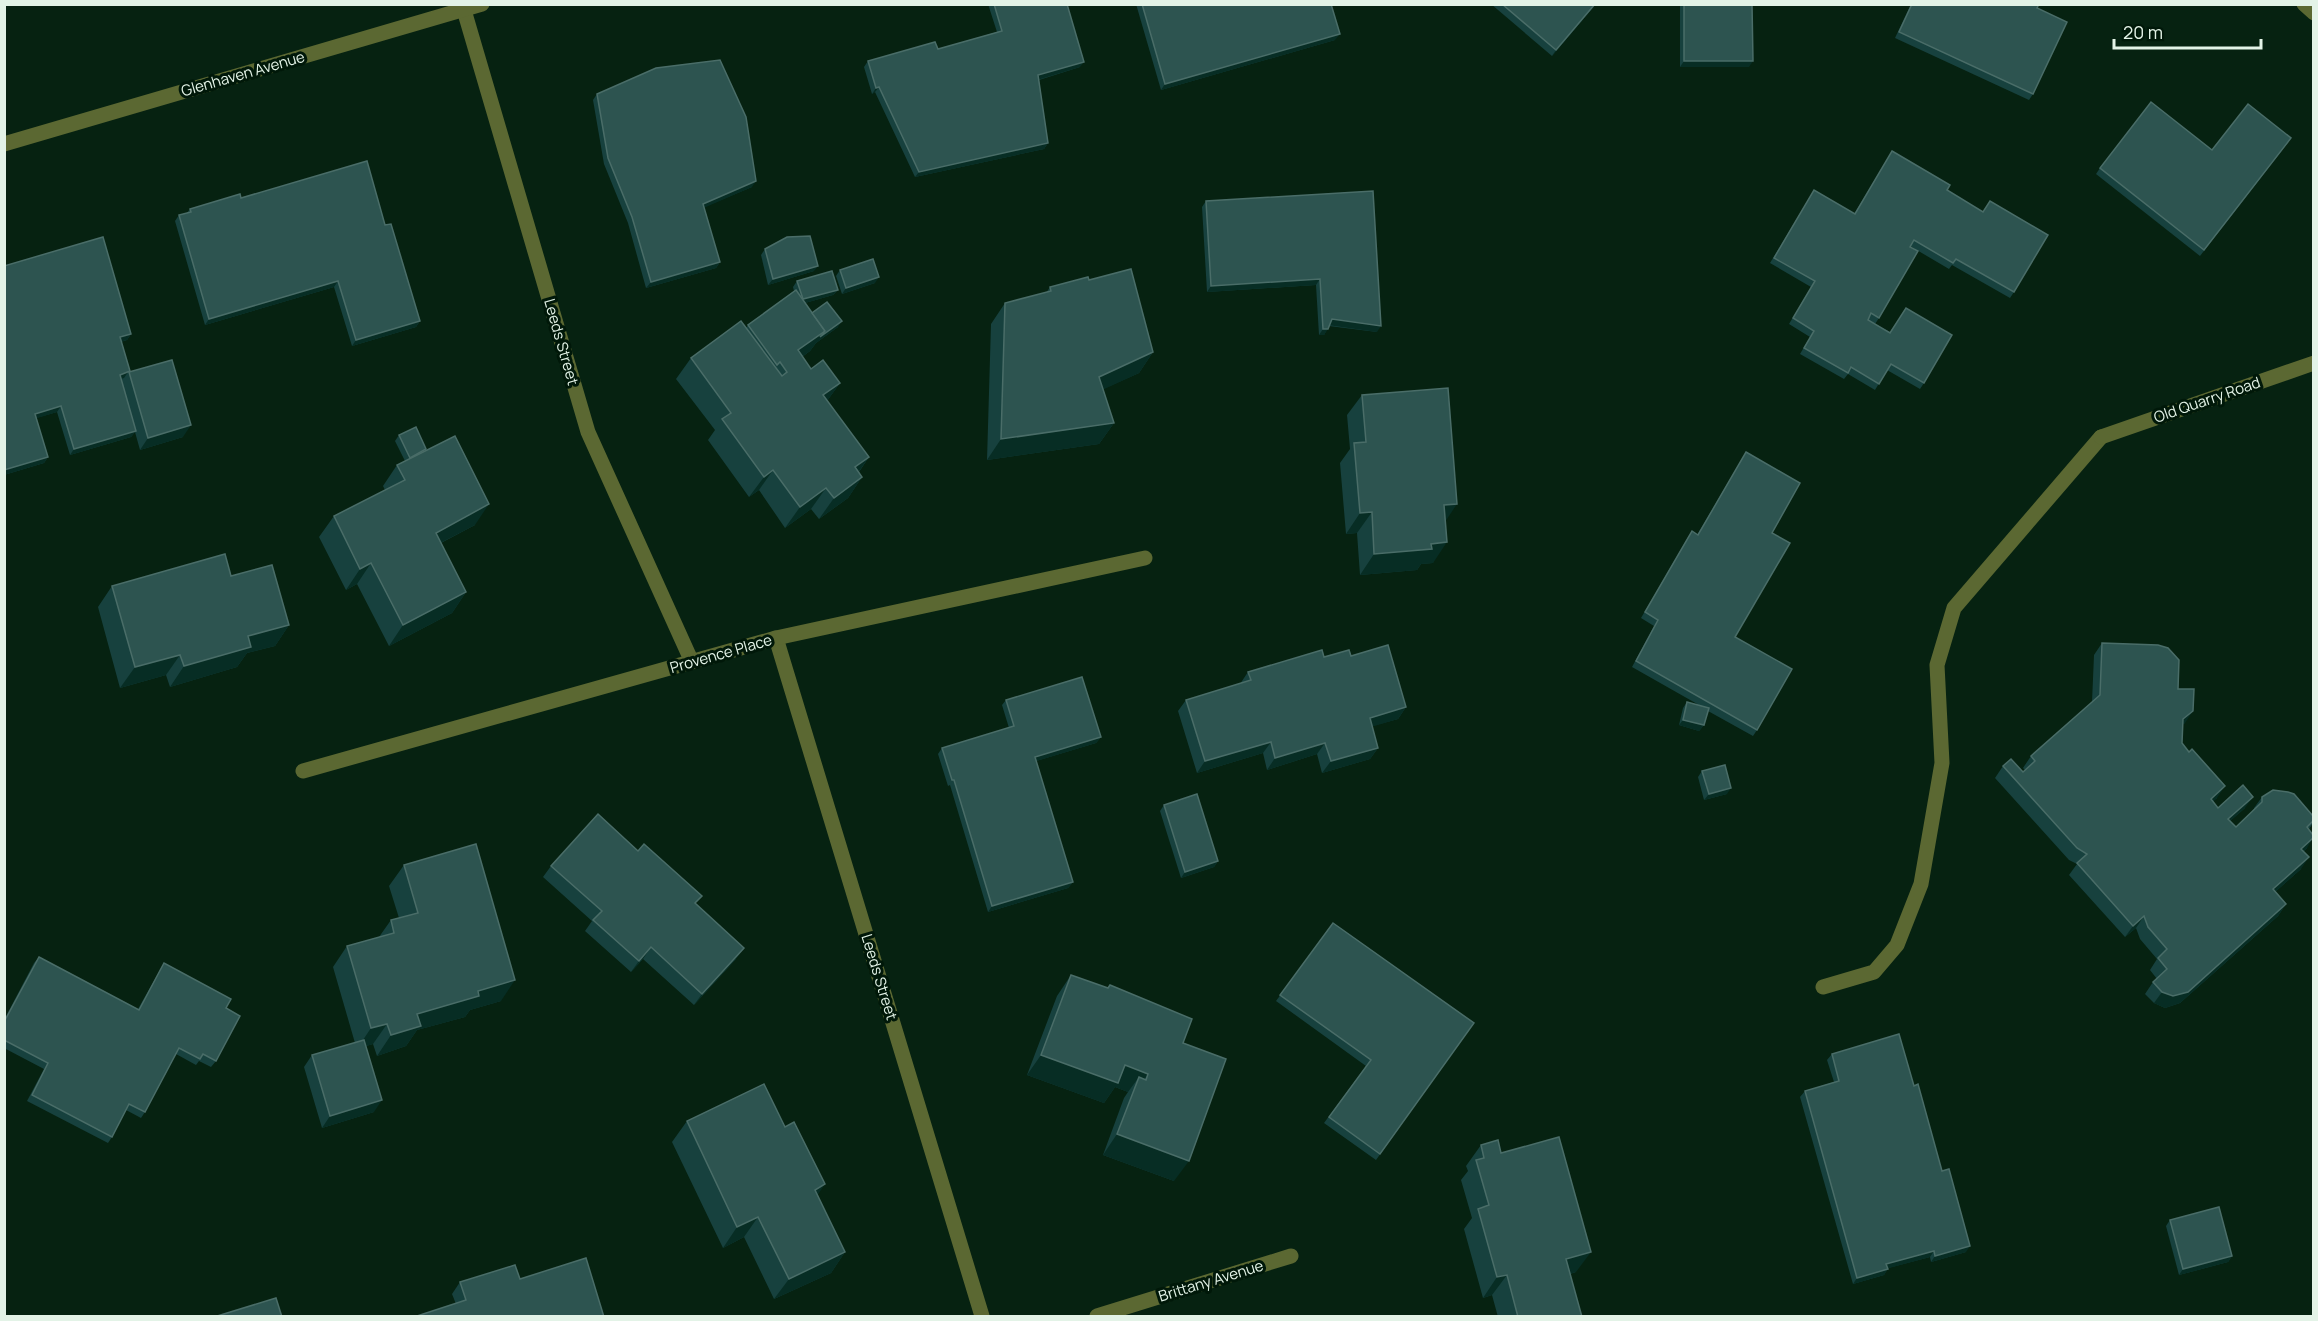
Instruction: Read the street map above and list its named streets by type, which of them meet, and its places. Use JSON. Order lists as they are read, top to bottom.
{
  "streets": {
    "street": [
      "Glenhaven Avenue",
      "Leeds Street",
      "Old Quarry Road",
      "Provence Place",
      "Brittany Avenue"
    ]
  },
  "crossings": [
    ["Glenhaven Avenue", "Leeds Street"],
    ["Leeds Street", "Provence Place"]
  ],
  "scale_bar": "20 m"
}
